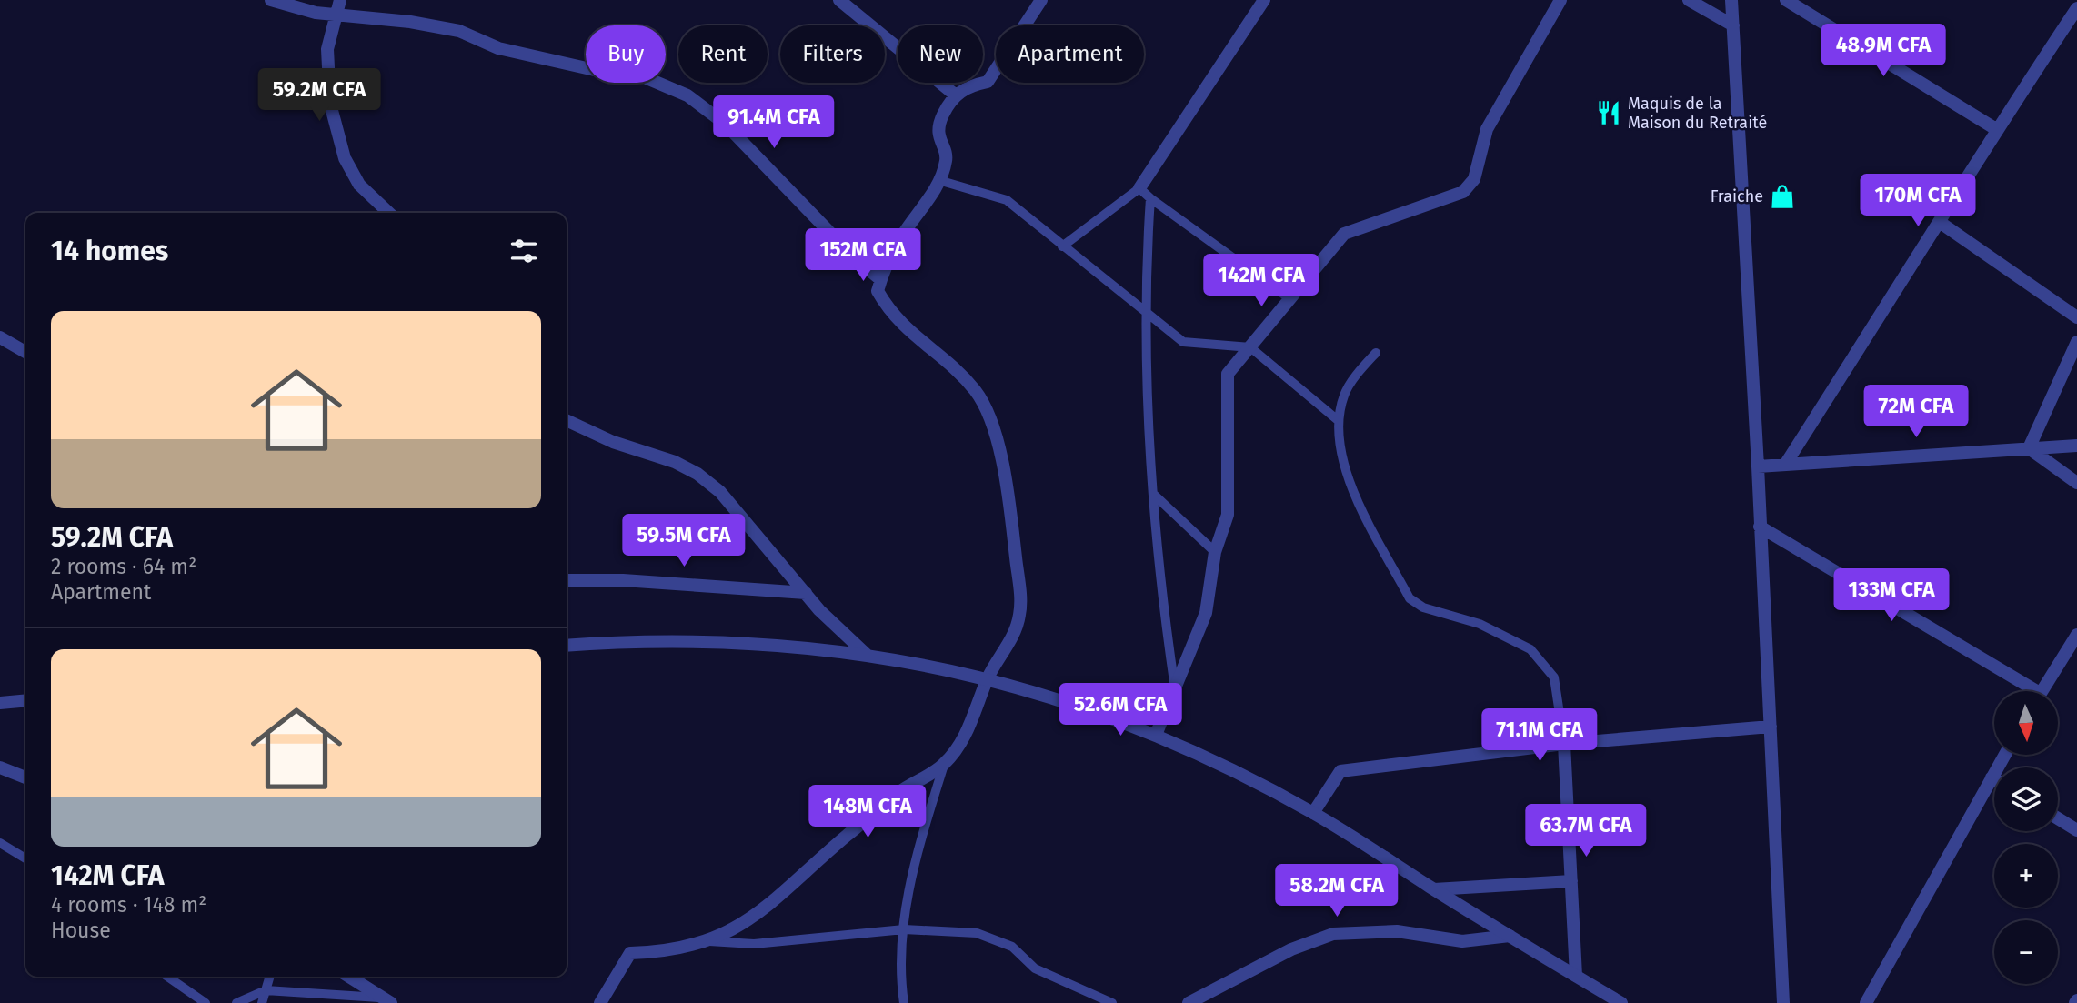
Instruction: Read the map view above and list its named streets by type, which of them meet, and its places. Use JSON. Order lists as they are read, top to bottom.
{
  "places": {
    "restaurant": ["Maquis de la Maison du Retraité"],
    "shop": ["Fraiche"]
  },
  "north": "bottom",
  "page": {
    "price": [
      "48.9M CFA",
      "59.2M CFA",
      "91.4M CFA",
      "170M CFA",
      "152M CFA",
      "142M CFA",
      "72M CFA",
      "59.5M CFA",
      "133M CFA",
      "52.6M CFA",
      "71.1M CFA",
      "148M CFA",
      "63.7M CFA",
      "58.2M CFA"
    ],
    "chip": [
      "Buy",
      "Rent",
      "Filters",
      "New",
      "Apartment"
    ],
    "heading": "14 homes",
    "list": [
      {
        "name": "59.2M CFA",
        "note": "2 rooms · 64 m² · Apartment"
      },
      {
        "name": "142M CFA",
        "note": "4 rooms · 148 m² · House"
      }
    ],
    "map_buttons": ["+", "−"]
  }
}
